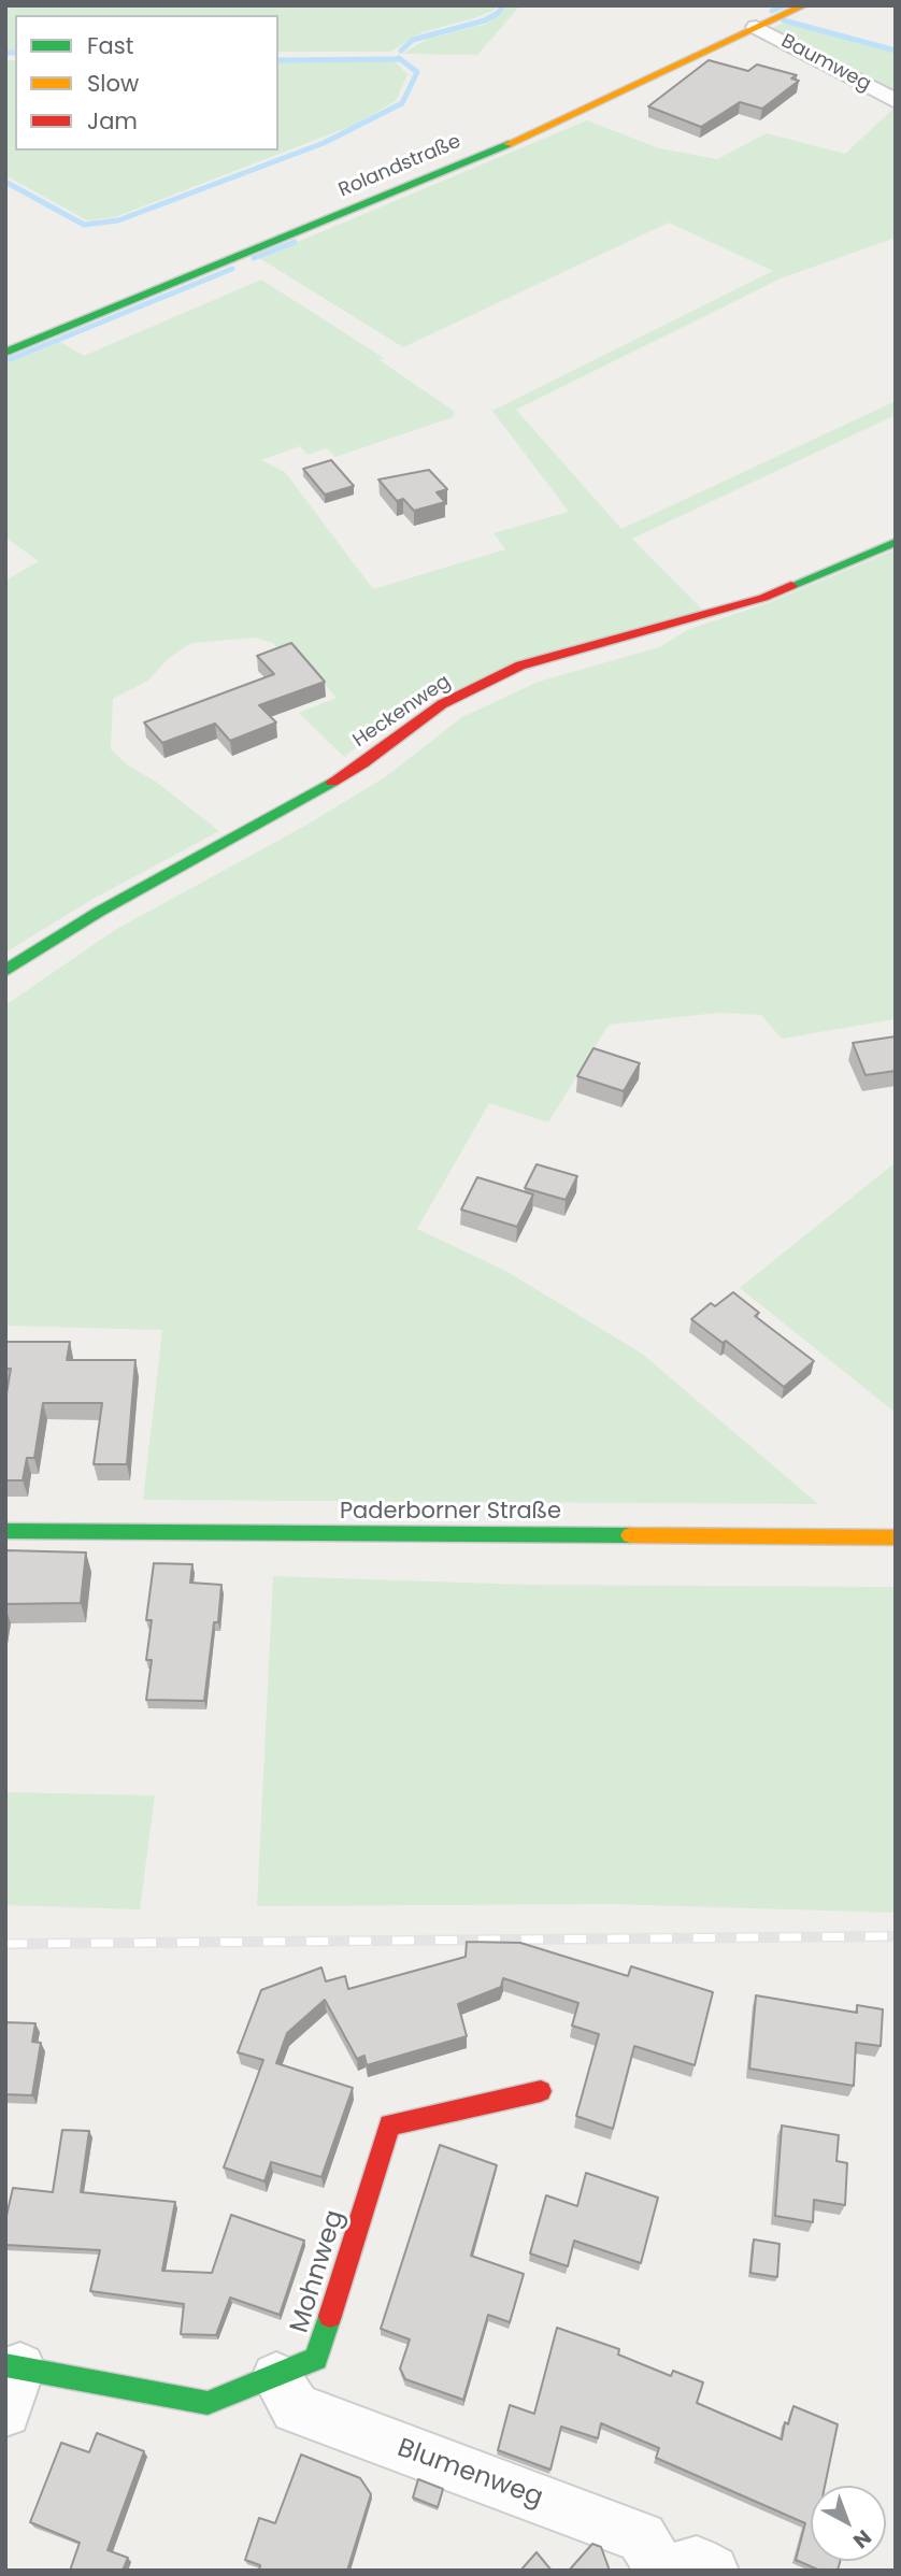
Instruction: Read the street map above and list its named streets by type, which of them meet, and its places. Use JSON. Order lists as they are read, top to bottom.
{
  "streets": {
    "street": [
      "Baumweg",
      "Rolandstraße",
      "Heckenweg",
      "Paderborner Straße",
      "Mohnweg",
      "Blumenweg"
    ]
  },
  "crossings": [
    ["Baumweg", "Rolandstraße"],
    ["Mohnweg", "Blumenweg"]
  ],
  "legend": ["Fast", "Slow", "Jam"],
  "north": "bottom right"
}
